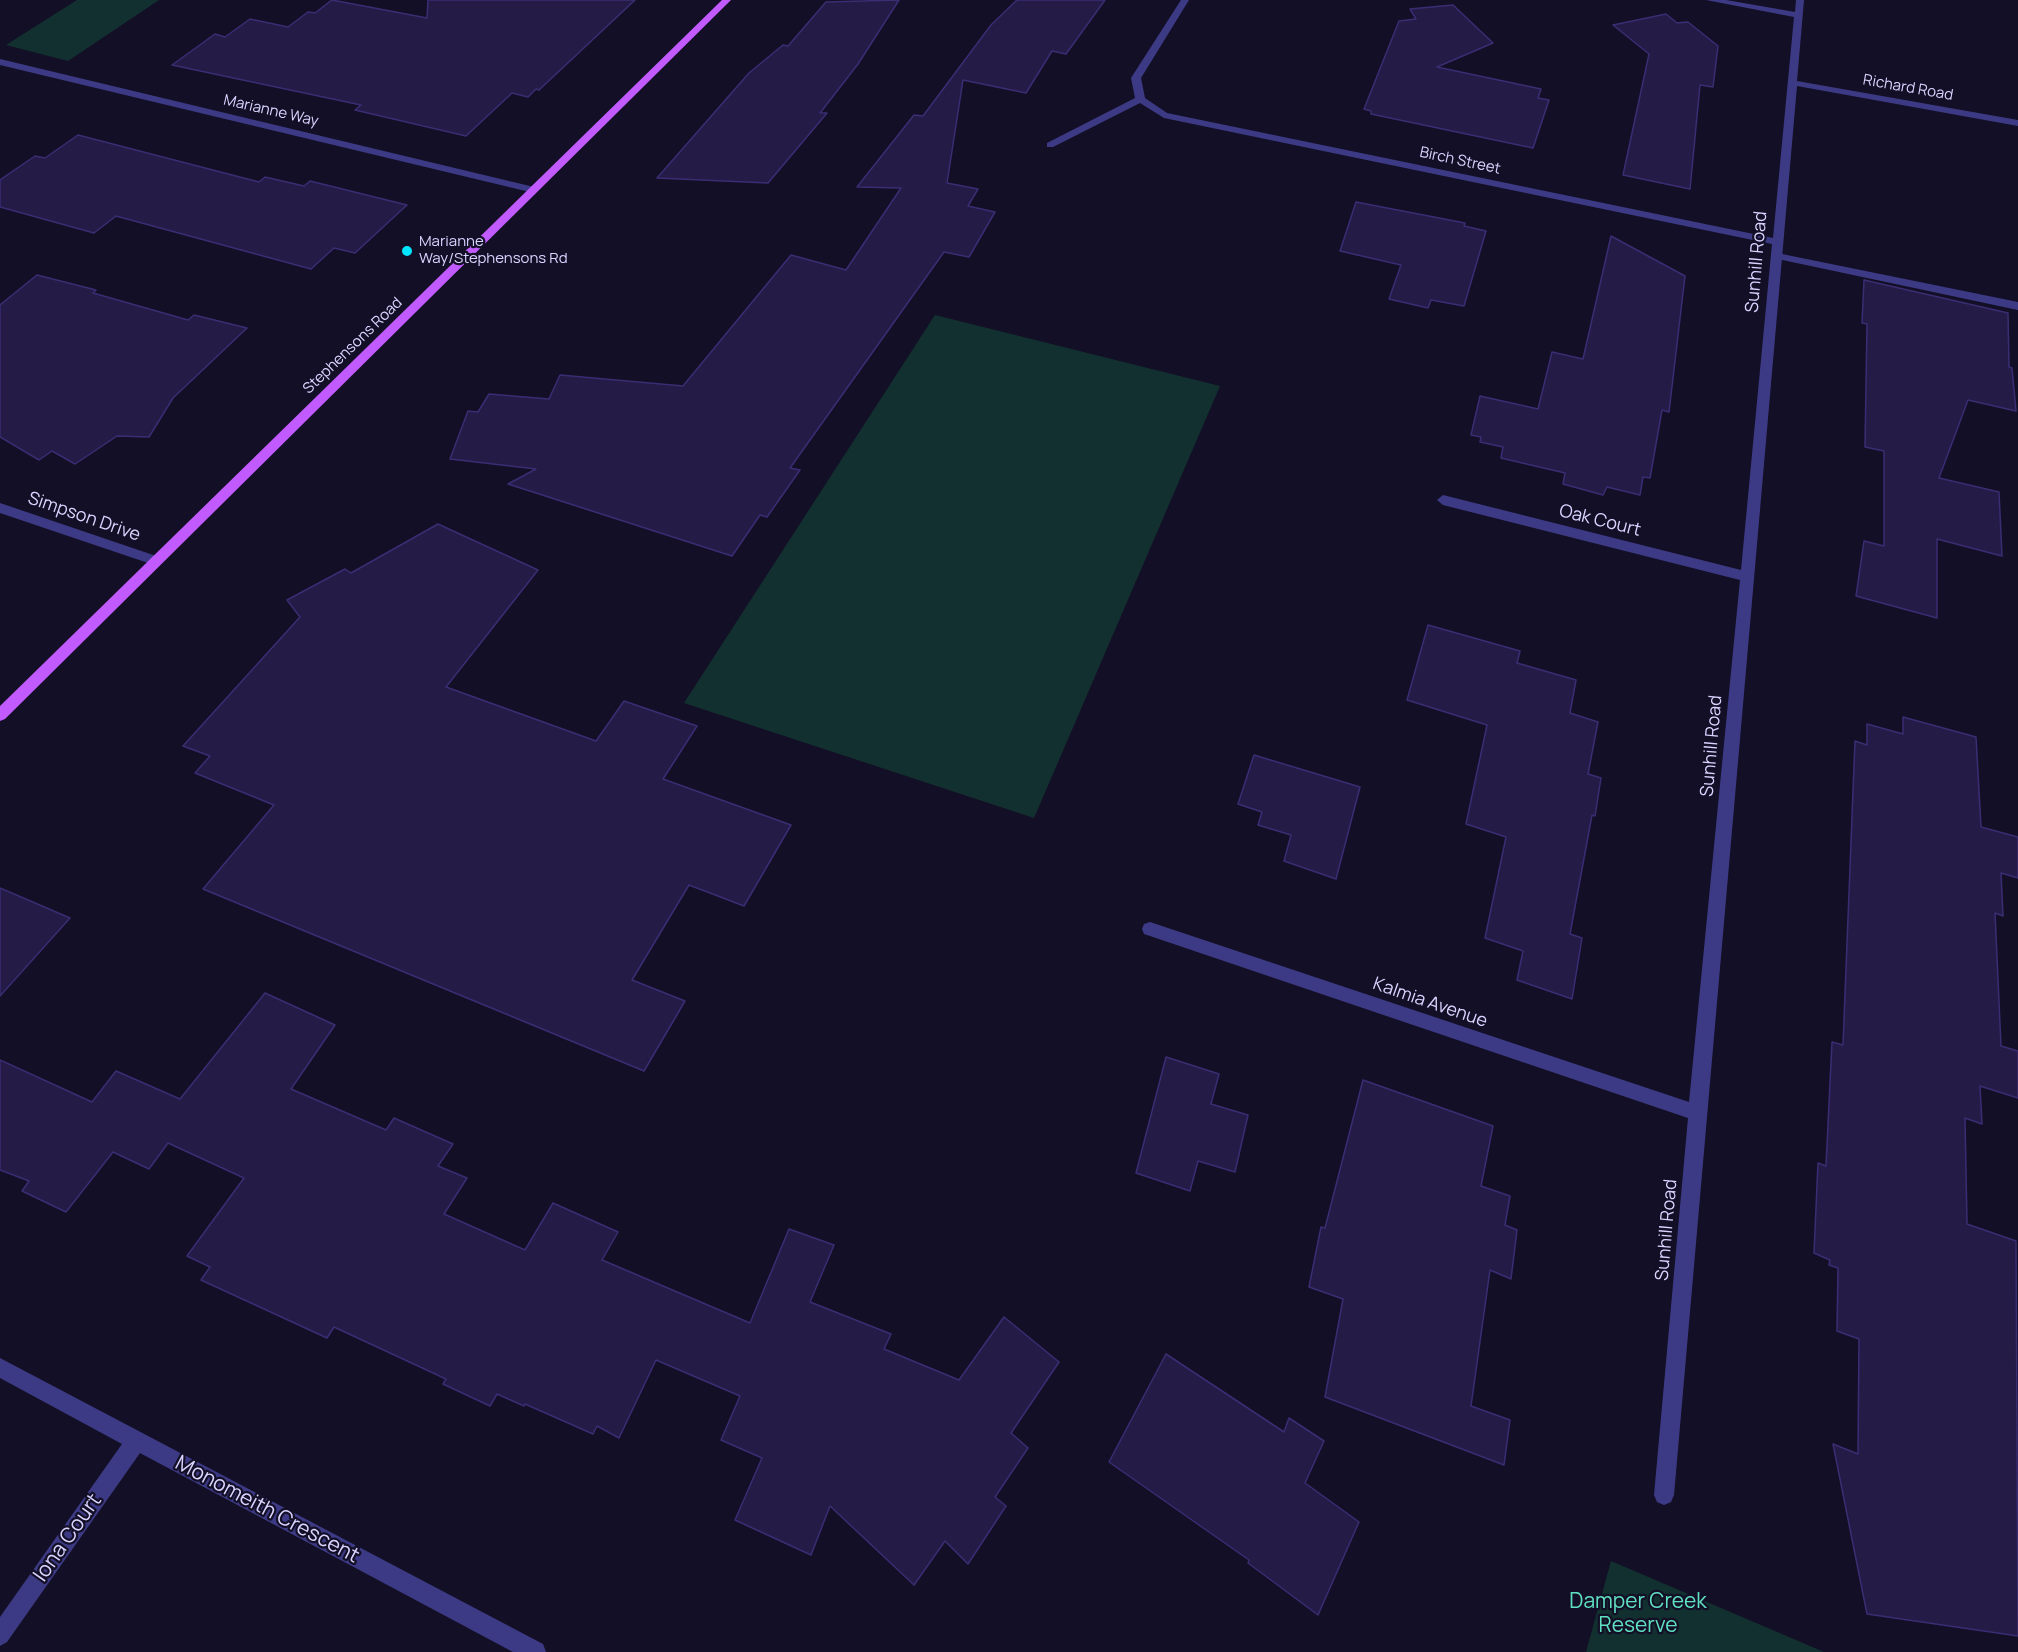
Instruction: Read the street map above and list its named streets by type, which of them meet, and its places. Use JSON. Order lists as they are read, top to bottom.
{
  "streets": {
    "main road": ["Stephensons Road"],
    "street": [
      "Richard Road",
      "Marianne Way",
      "Birch Street",
      "Sunhill Road",
      "Simpson Drive",
      "Oak Court",
      "Kalmia Avenue",
      "Monomeith Crescent",
      "Iona Court"
    ]
  },
  "crossings": [
    ["Richard Road", "Sunhill Road"],
    ["Marianne Way", "Stephensons Road"],
    ["Birch Street", "Sunhill Road"],
    ["Sunhill Road", "Oak Court"],
    ["Sunhill Road", "Kalmia Avenue"],
    ["Stephensons Road", "Simpson Drive"],
    ["Monomeith Crescent", "Iona Court"]
  ],
  "parks": ["Damper Creek Reserve"],
  "places": ["Marianne Way/Stephensons Rd"]
}
